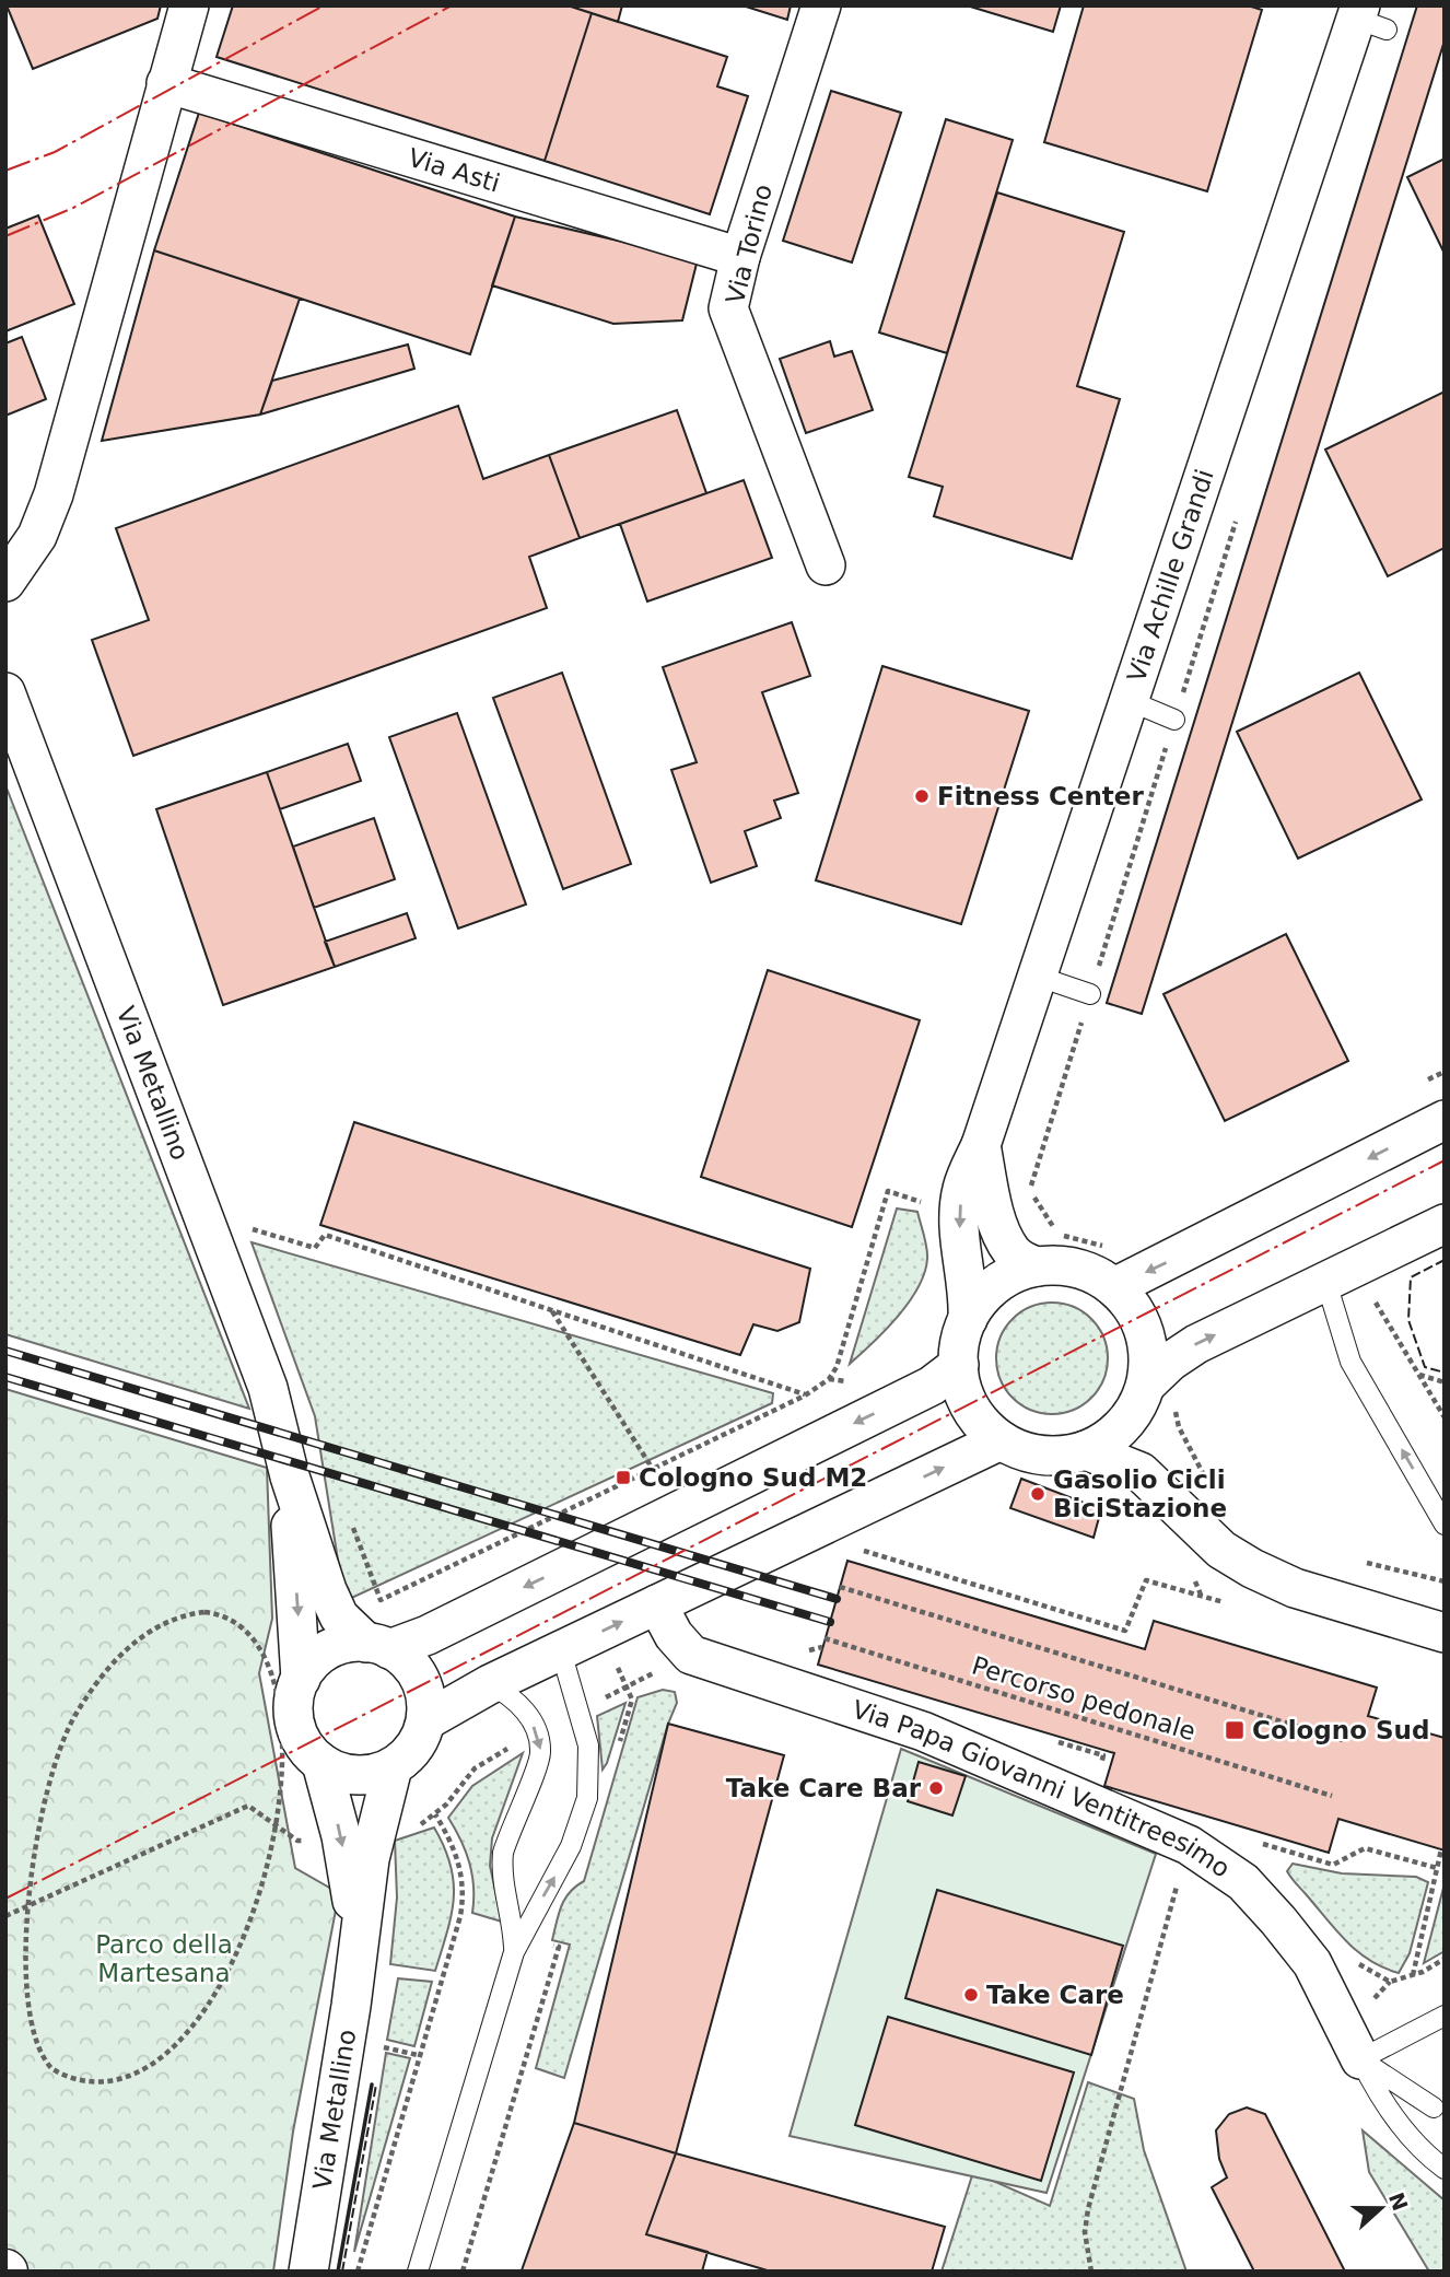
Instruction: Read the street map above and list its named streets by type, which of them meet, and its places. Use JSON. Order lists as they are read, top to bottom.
{
  "streets": {
    "street": [
      "Via Asti",
      "Via Torino",
      "Via Achille Grandi",
      "Via Metallino",
      "Via Papa Giovanni Ventitreesimo"
    ],
    "path": ["Percorso pedonale"]
  },
  "crossings": [
    ["Via Asti", "Via Torino"]
  ],
  "parks": ["Parco della Martesana"],
  "places": {
    "other": [
      "Fitness Center",
      "Gasolio Cicli BiciStazione",
      "Take Care Bar",
      "Take Care"
    ],
    "transit": ["Cologno Sud M2", "Cologno Sud"]
  },
  "north": "right"
}
